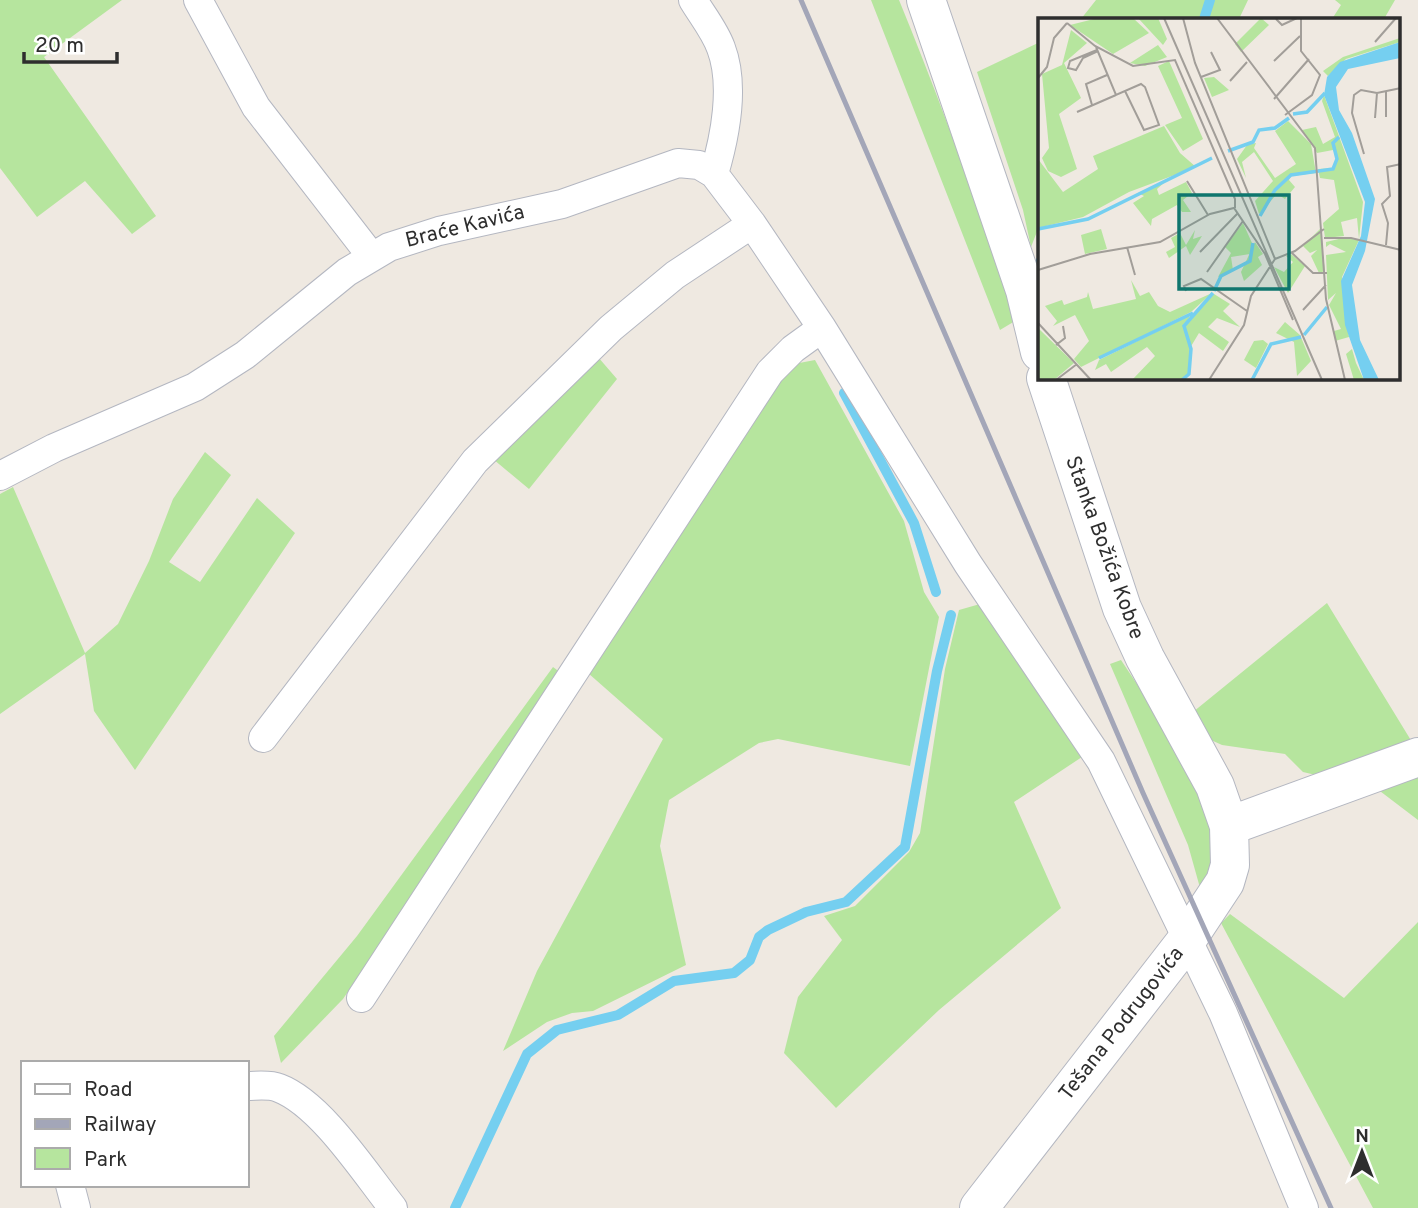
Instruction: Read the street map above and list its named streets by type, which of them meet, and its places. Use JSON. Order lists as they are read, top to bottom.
{
  "streets": {
    "street": ["Braće Kavića", "Stanka Božića Kobre", "Tešana Podrugovića"]
  },
  "crossings": [
    ["Stanka Božića Kobre", "Tešana Podrugovića"]
  ],
  "legend": ["Road", "Railway", "Park"],
  "scale_bar": "20 m",
  "north": "top"
}
